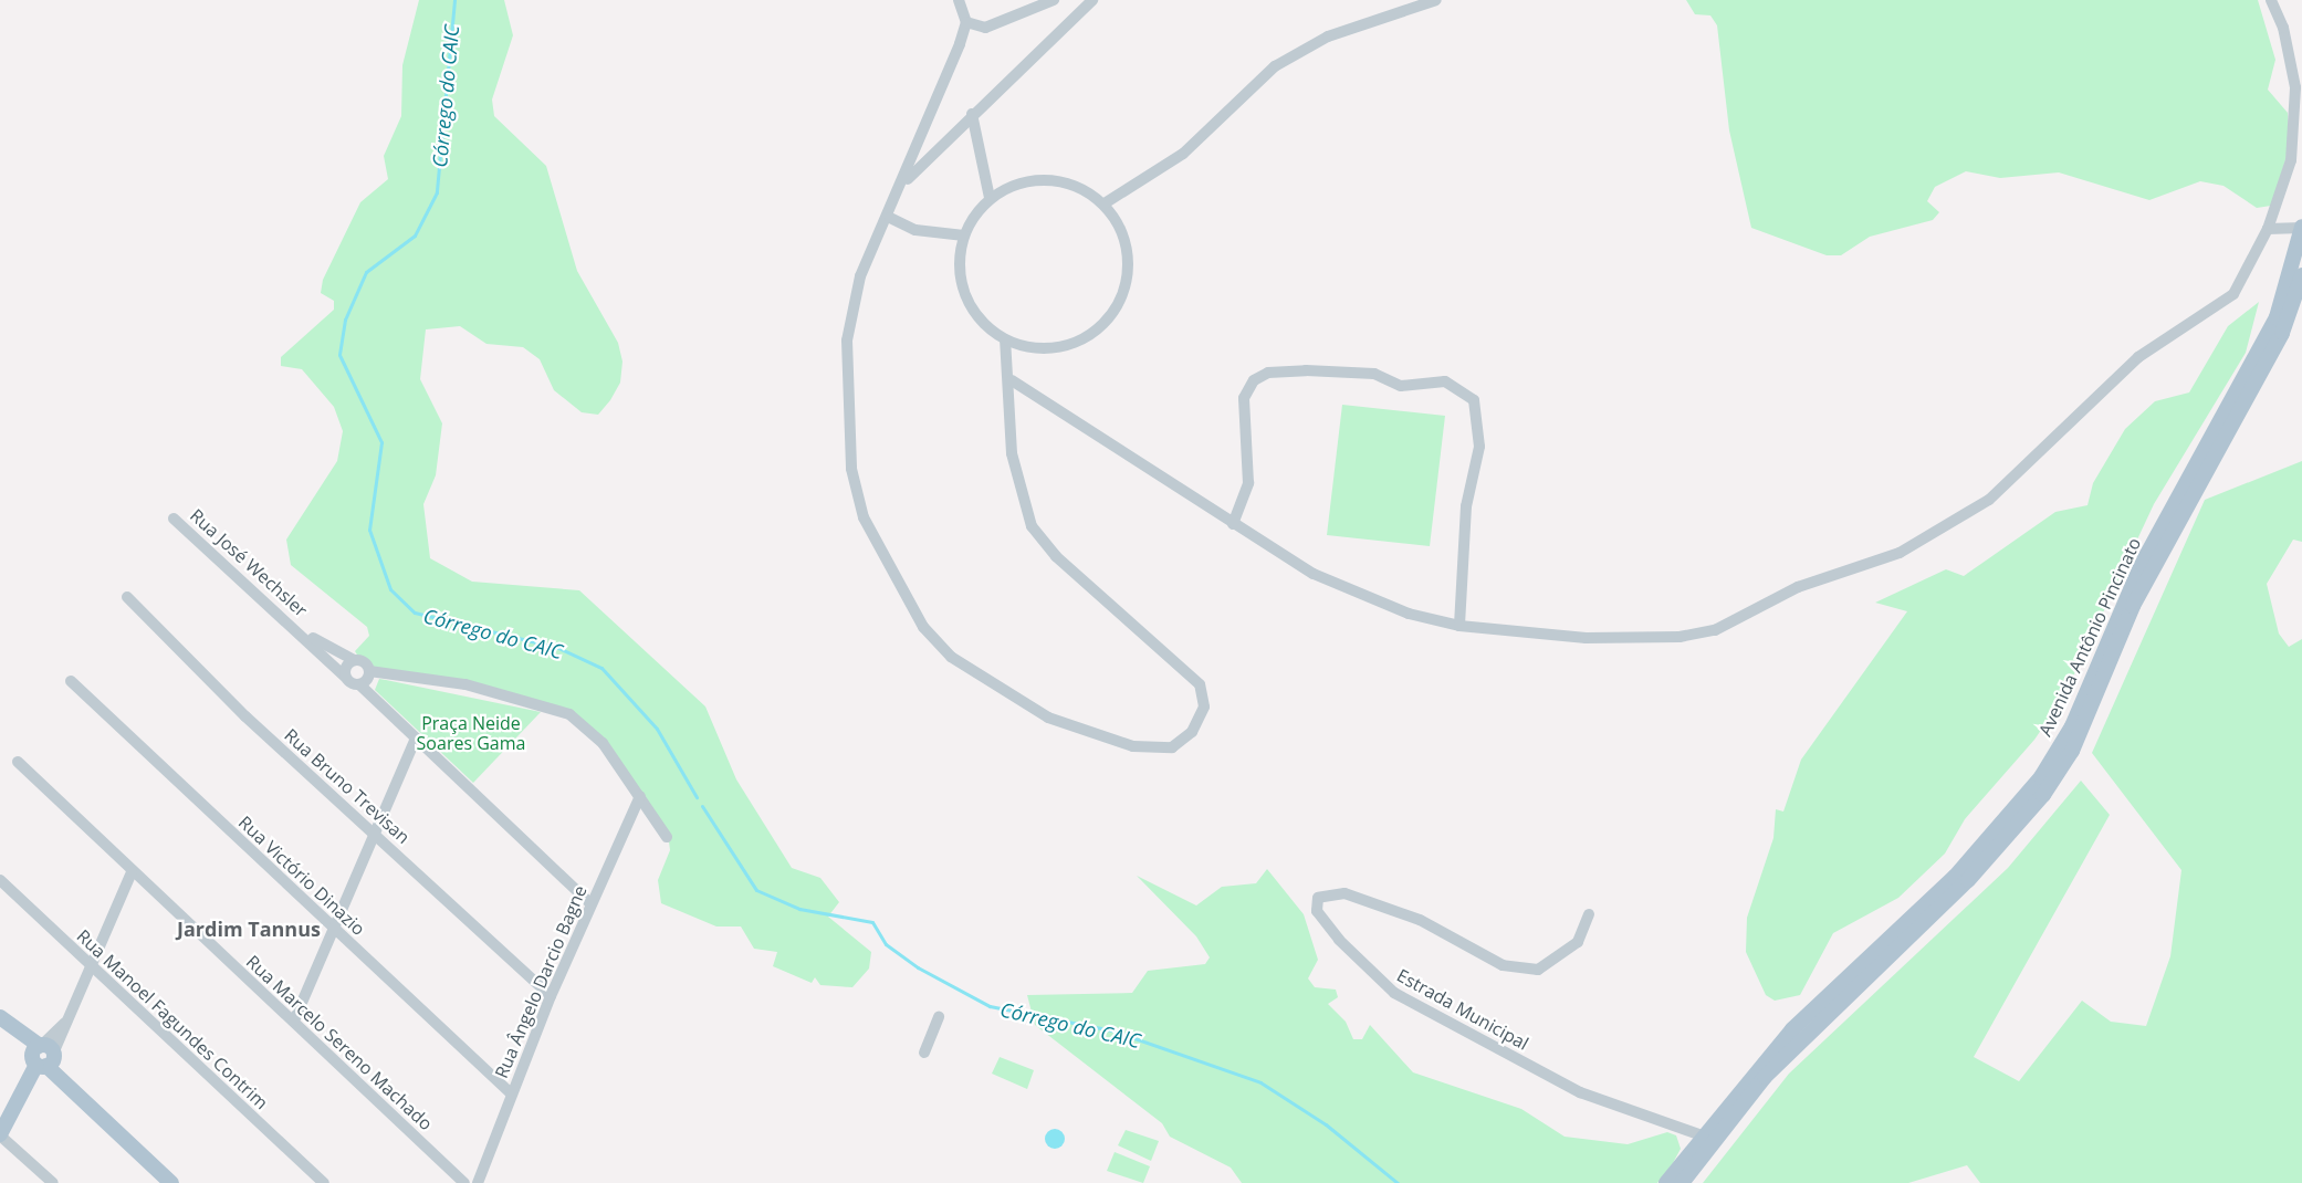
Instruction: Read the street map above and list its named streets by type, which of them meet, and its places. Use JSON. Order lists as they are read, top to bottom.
{
  "streets": {
    "main road": ["Avenida Antônio Pincinato"],
    "street": [
      "Rua José Wechsler",
      "Rua Bruno Trevisan",
      "Rua Victório Dinazio",
      "Rua Ângelo Darcio Bagne",
      "Estrada Municipal",
      "Rua Manoel Fagundes Contrim",
      "Rua Marcelo Sereno Machado"
    ]
  },
  "crossings": [
    ["Avenida Antônio Pincinato", "Estrada Municipal"],
    ["Rua Bruno Trevisan", "Rua Ângelo Darcio Bagne"],
    ["Rua Victório Dinazio", "Rua Ângelo Darcio Bagne"]
  ],
  "districts": ["Jardim Tannus"],
  "water": ["Córrego do CAIC"],
  "parks": ["Praça Neide Soares Gama"]
}
